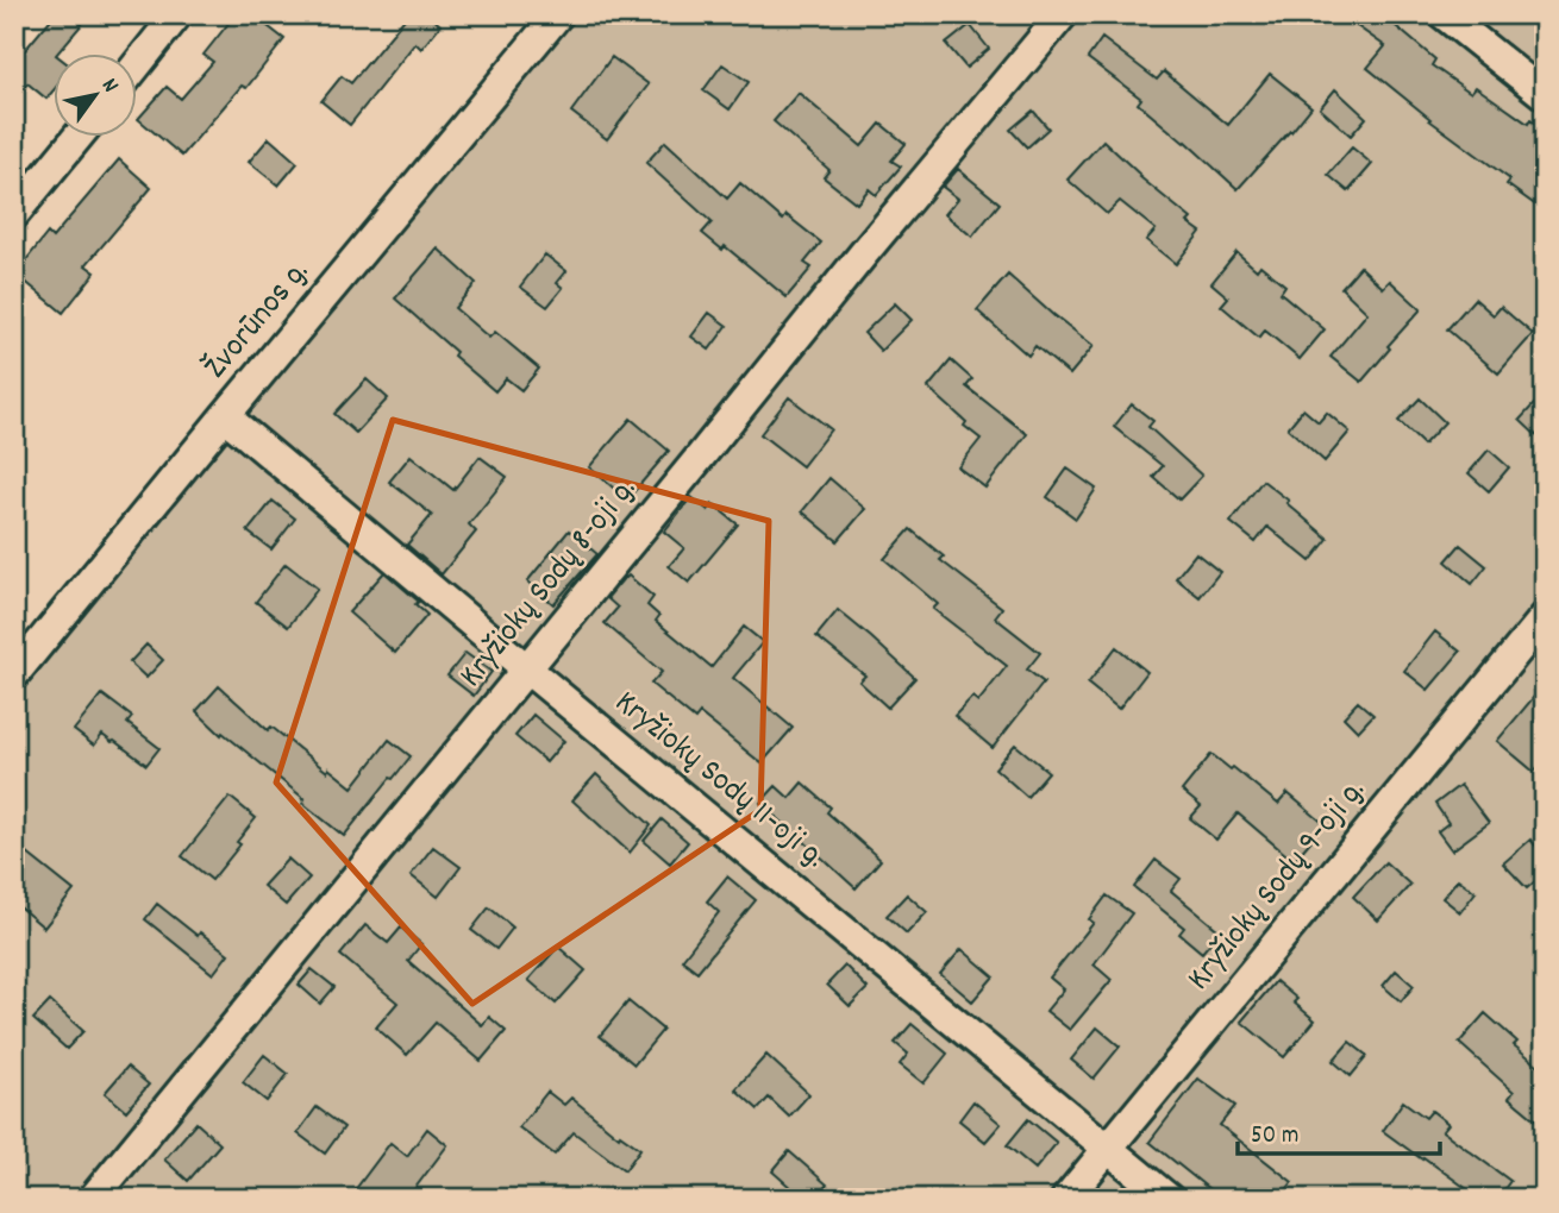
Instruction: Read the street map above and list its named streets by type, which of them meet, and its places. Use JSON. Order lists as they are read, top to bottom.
{
  "streets": {
    "street": [
      "Žvorūnos g.",
      "Kryžiokų Sodų 8-oji g.",
      "Kryžiokų Sodų 11-oji g.",
      "Kryžiokų Sodų 9-oji g."
    ]
  },
  "crossings": [
    ["Žvorūnos g.", "Kryžiokų Sodų 11-oji g."],
    ["Kryžiokų Sodų 8-oji g.", "Kryžiokų Sodų 11-oji g."],
    ["Kryžiokų Sodų 11-oji g.", "Kryžiokų Sodų 9-oji g."]
  ],
  "scale_bar": "50 m",
  "north": "top right"
}
